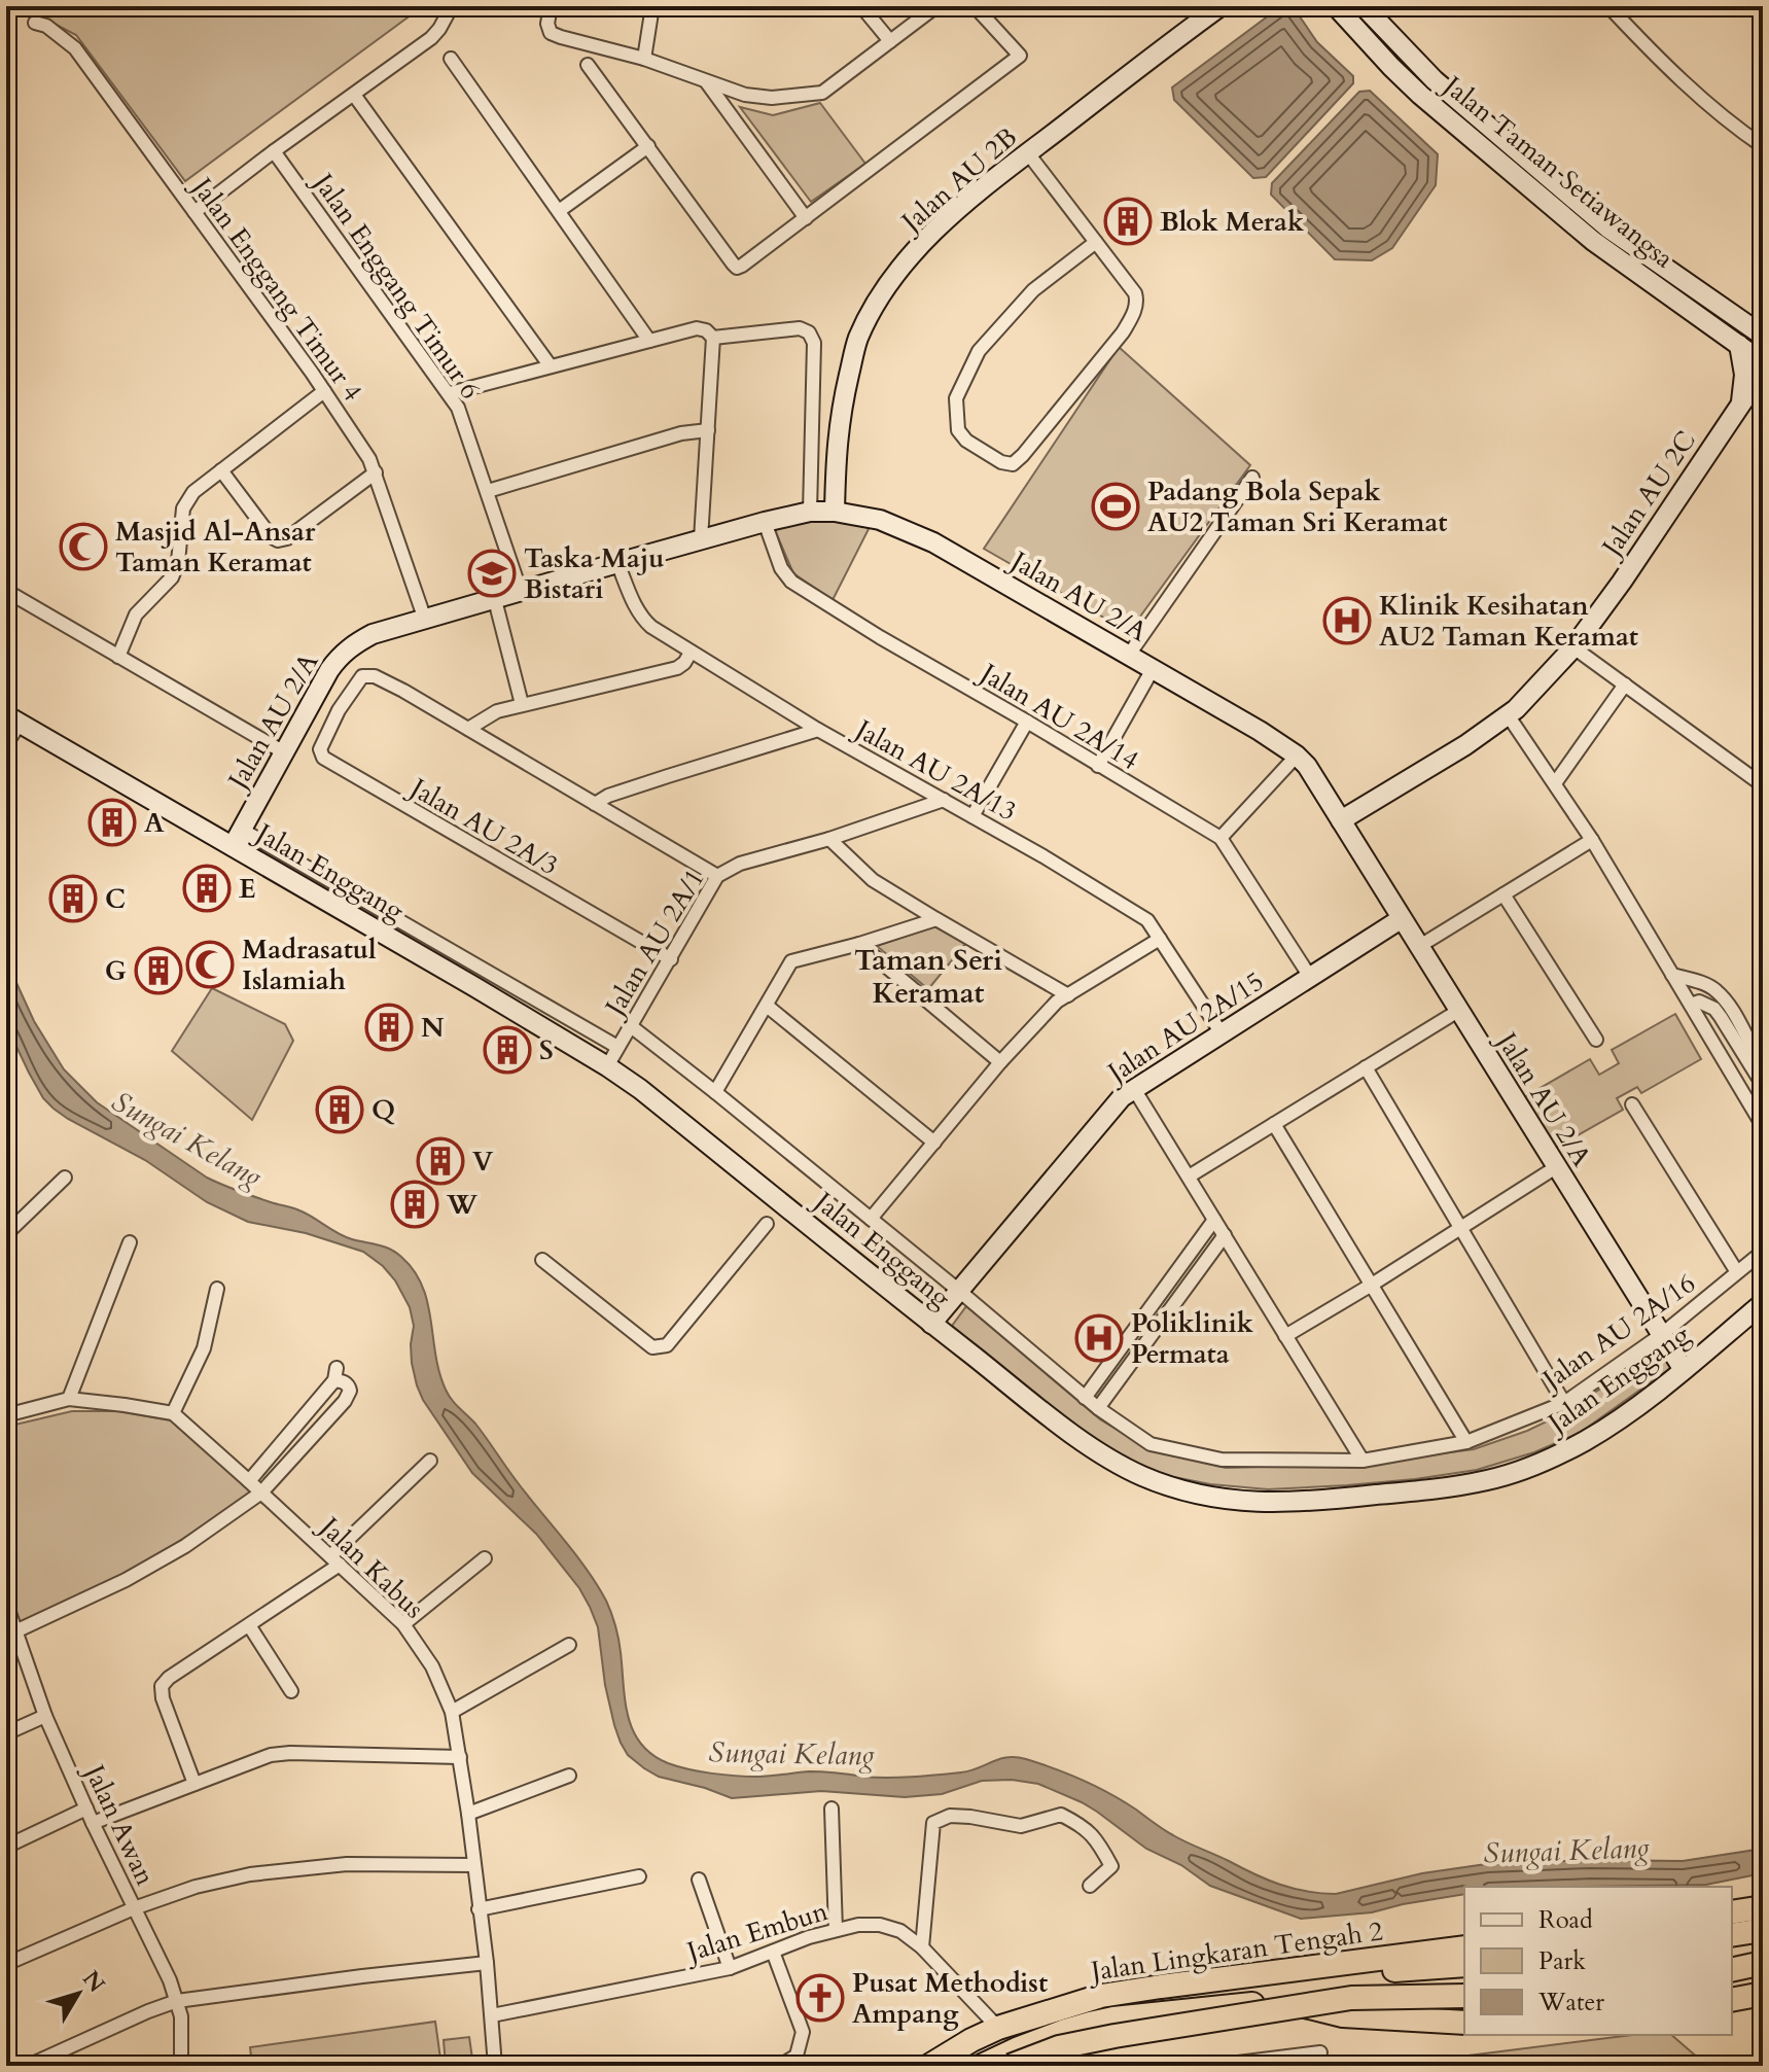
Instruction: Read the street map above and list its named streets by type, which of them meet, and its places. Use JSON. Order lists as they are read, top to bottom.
{
  "streets": {
    "highway": ["Jalan Lingkaran Tengah 2"],
    "street": [
      "Jalan Taman Setiawangsa",
      "Jalan AU 2B",
      "Jalan Enggang Timur 6",
      "Jalan Enggang Timur 4",
      "Jalan AU 2C",
      "Jalan AU 2/A",
      "Jalan AU 2A/14",
      "Jalan AU 2A/13",
      "Jalan AU 2A/3",
      "Jalan Enggang",
      "Jalan AU 2A/1",
      "Jalan AU 2A/15",
      "Jalan AU 2A/16",
      "Jalan Kabus",
      "Jalan Awan",
      "Jalan Embun"
    ]
  },
  "crossings": [
    ["Jalan AU 2B", "Jalan AU 2/A"],
    ["Jalan Enggang Timur 6", "Jalan AU 2/A"],
    ["Jalan Enggang Timur 4", "Jalan AU 2/A"],
    ["Jalan AU 2C", "Jalan AU 2/A"],
    ["Jalan AU 2/A", "Jalan AU 2A/14"],
    ["Jalan AU 2/A", "Jalan AU 2A/13"],
    ["Jalan AU 2/A", "Jalan Enggang"],
    ["Jalan AU 2/A", "Jalan AU 2A/15"],
    ["Jalan AU 2/A", "Jalan AU 2A/16"],
    ["Jalan AU 2A/14", "Jalan AU 2A/15"],
    ["Jalan AU 2A/13", "Jalan AU 2A/1"],
    ["Jalan AU 2A/13", "Jalan AU 2A/15"],
    ["Jalan AU 2A/3", "Jalan AU 2A/1"],
    ["Jalan Enggang", "Jalan AU 2A/1"],
    ["Jalan Enggang", "Jalan AU 2A/15"],
    ["Jalan AU 2A/1", "Jalan AU 2A/16"],
    ["Jalan AU 2A/15", "Jalan AU 2A/16"],
    ["Jalan Kabus", "Jalan Embun"],
    ["Jalan Embun", "Jalan Lingkaran Tengah 2"]
  ],
  "districts": ["Taman Seri Keramat"],
  "water": ["Sungai Kelang"],
  "places": {
    "building": [
      "Blok Merak",
      "A",
      "E",
      "C",
      "G",
      "N",
      "S",
      "Q",
      "V",
      "W"
    ],
    "sports": ["Padang Bola Sepak AU2 Taman Sri Keramat"],
    "mosque": ["Masjid Al-Ansar Taman Keramat", "Madrasatul Islamiah"],
    "school or university": ["Taska Maju Bistari"],
    "hospital": ["Klinik Kesihatan AU2 Taman Keramat", "Poliklinik Permata"],
    "church": ["Pusat Methodist Ampang"]
  },
  "legend": ["Road", "Park", "Water"],
  "north": "top right"
}
